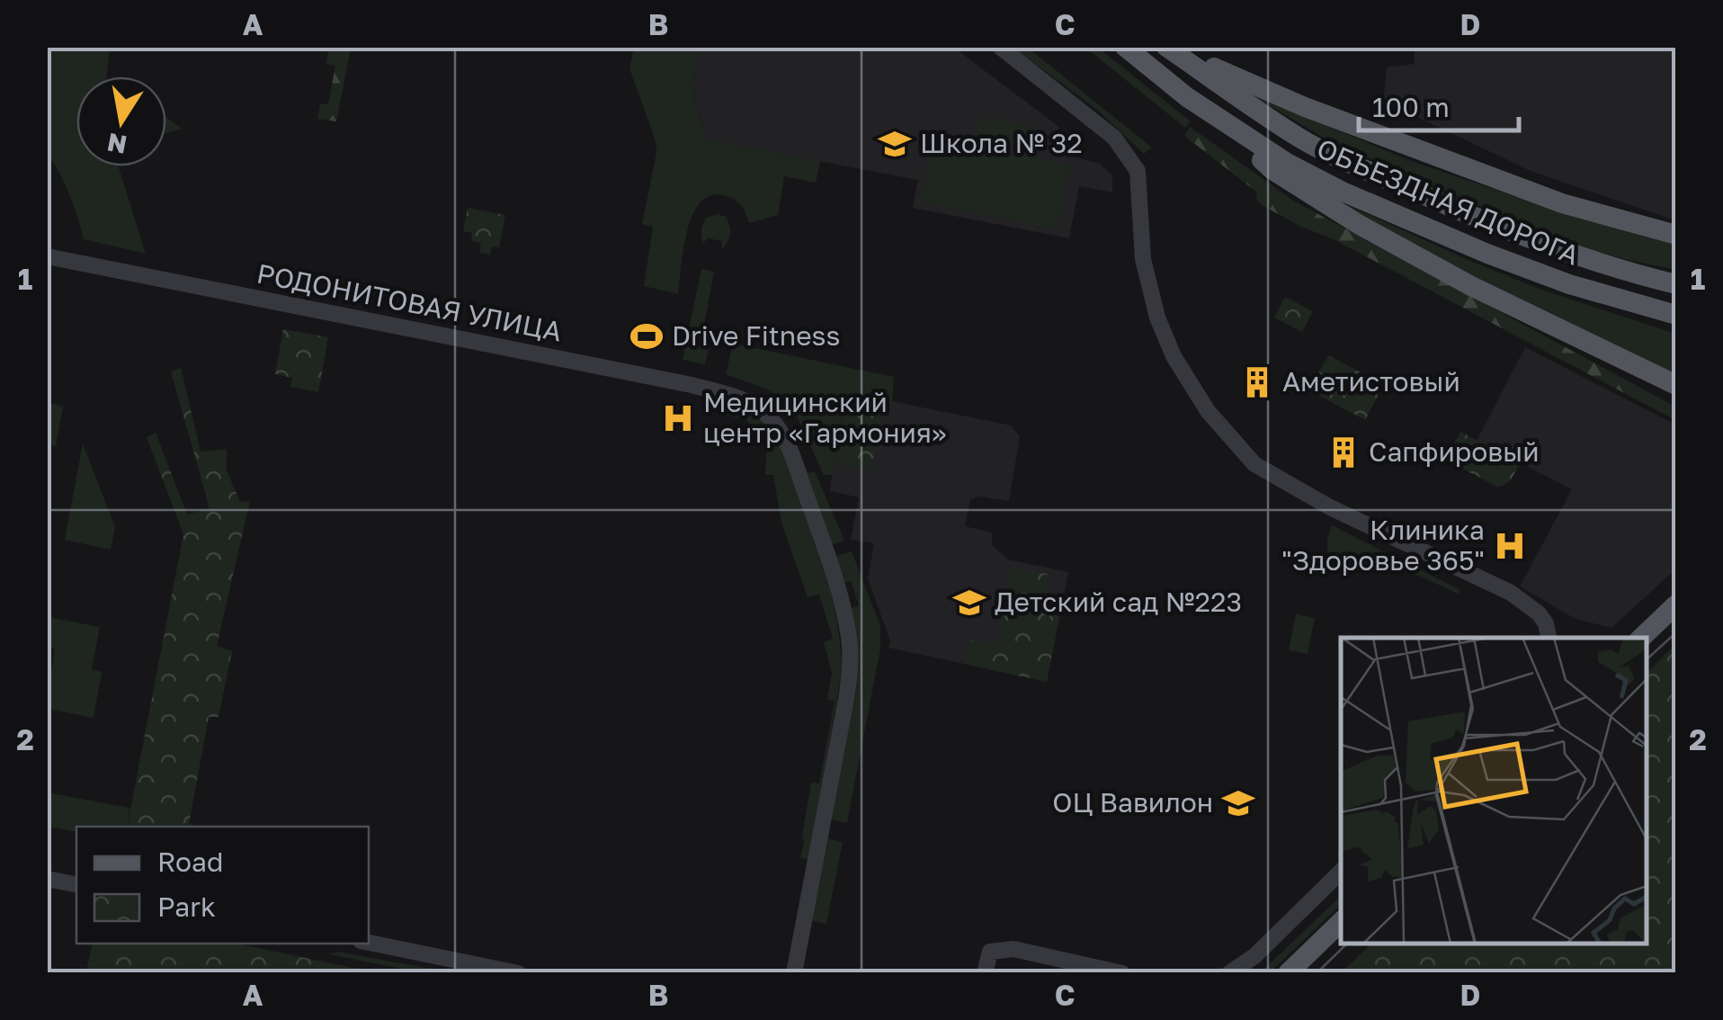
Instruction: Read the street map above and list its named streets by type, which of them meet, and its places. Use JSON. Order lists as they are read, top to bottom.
{
  "streets": {
    "main road": ["ОБЪЕЗДНАЯ ДОРОГА"],
    "street": ["РОДОНИТОВАЯ УЛИЦА"]
  },
  "places": {
    "school or university": ["Школа № 32", "Детский сад №223", "ОЦ Вавилон"],
    "sports": ["Drive Fitness"],
    "building": ["Аметистовый", "Сапфировый"],
    "hospital": ["Медицинский центр «Гармония»", "Клиника \"Здоровье 365\""]
  },
  "legend": ["Road", "Park"],
  "scale_bar": "100 m",
  "north": "bottom",
  "grid": {
    "columns": [
      "A",
      "B",
      "C",
      "D"
    ],
    "rows": ["1", "2"]
  }
}
